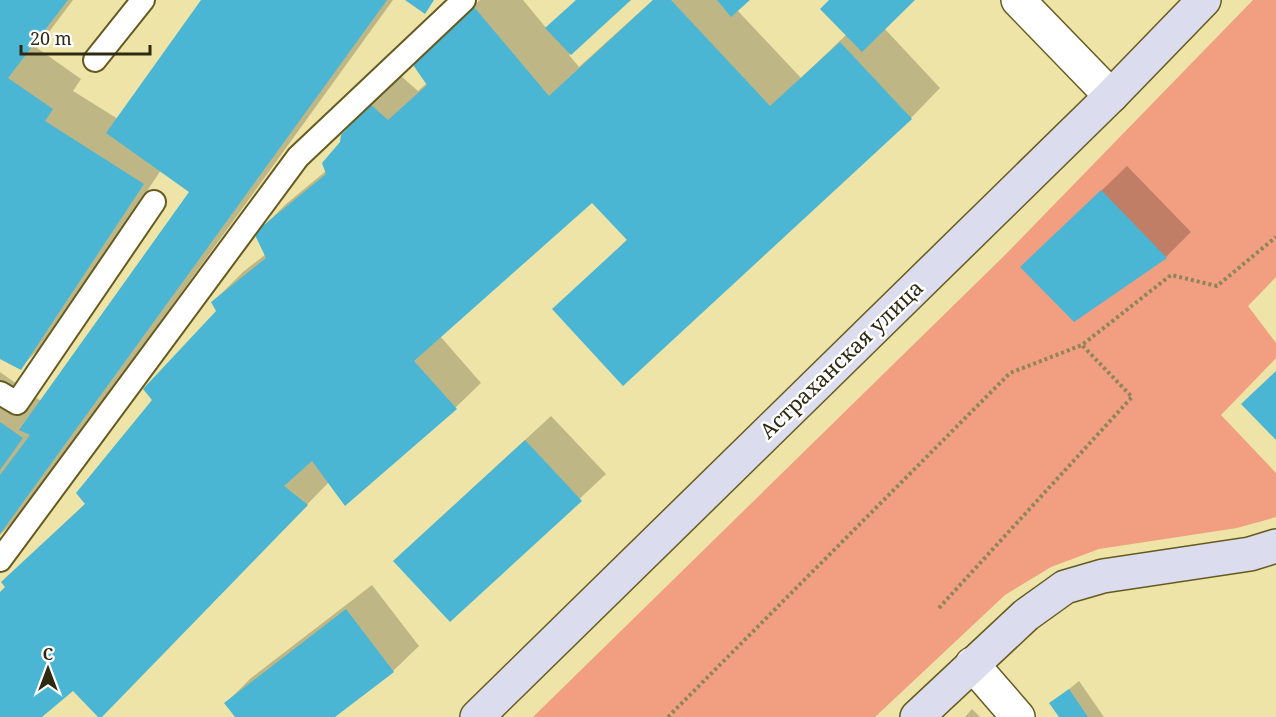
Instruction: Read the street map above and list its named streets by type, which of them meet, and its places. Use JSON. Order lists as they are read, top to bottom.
{
  "streets": {
    "main road": ["Астраханская улица"]
  },
  "scale_bar": "20 m",
  "north": "top"
}
